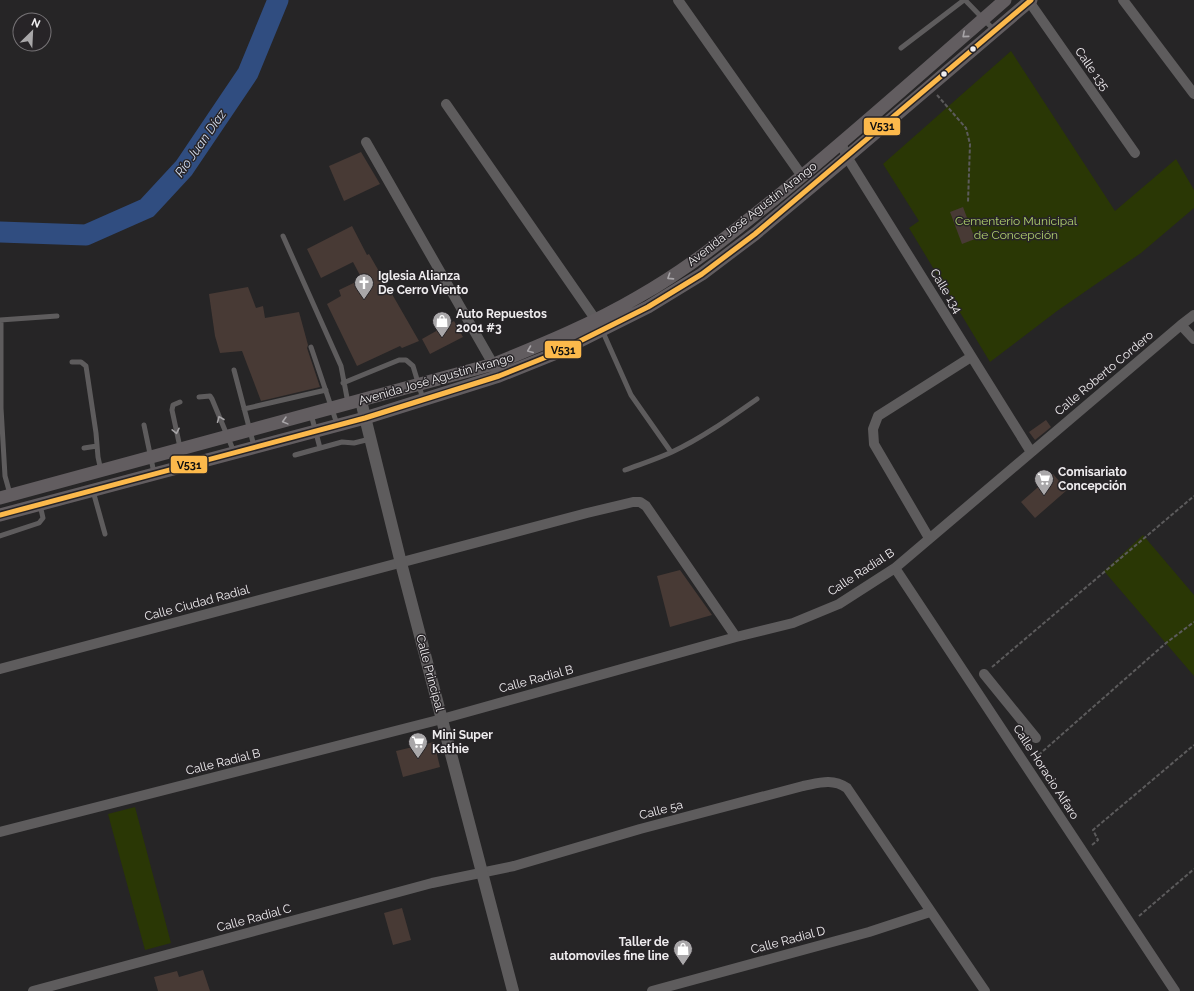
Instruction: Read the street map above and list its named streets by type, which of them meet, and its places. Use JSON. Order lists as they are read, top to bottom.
{
  "streets": {
    "main road": ["Avenida José Agustín Arango"],
    "street": [
      "Calle 135",
      "Calle 134",
      "Calle Roberto Cordero",
      "Calle Radial B",
      "Calle Ciudad Radial",
      "Calle Principal",
      "Calle Horacio Alfaro",
      "Calle 5a",
      "Calle Radial C",
      "Calle Radial D"
    ]
  },
  "crossings": [
    ["Calle 135", "Avenida José Agustín Arango"],
    ["Avenida José Agustín Arango", "Calle 134"],
    ["Avenida José Agustín Arango", "Calle Principal"],
    ["Calle 134", "Calle Roberto Cordero"],
    ["Calle 134", "Calle Radial B"],
    ["Calle Roberto Cordero", "Calle Radial B"],
    ["Calle Radial B", "Calle Ciudad Radial"],
    ["Calle Radial B", "Calle Principal"],
    ["Calle Radial B", "Calle Horacio Alfaro"],
    ["Calle Ciudad Radial", "Calle Principal"],
    ["Calle Principal", "Calle 5a"],
    ["Calle Principal", "Calle Radial C"],
    ["Calle 5a", "Calle Radial C"],
    ["Calle 5a", "Calle Radial D"]
  ],
  "water": ["Río Juan Díaz"],
  "parks": ["Cementerio Municipal de Concepción"],
  "places": {
    "church": ["Iglesia Alianza De Cerro Viento"],
    "shop": ["Auto Repuestos 2001 #3", "Taller de automoviles fine line"],
    "supermarket": ["Comisariato Concepción", "Mini Super Kathie"]
  },
  "lines": ["transit line V531"],
  "north": "top right"
}
